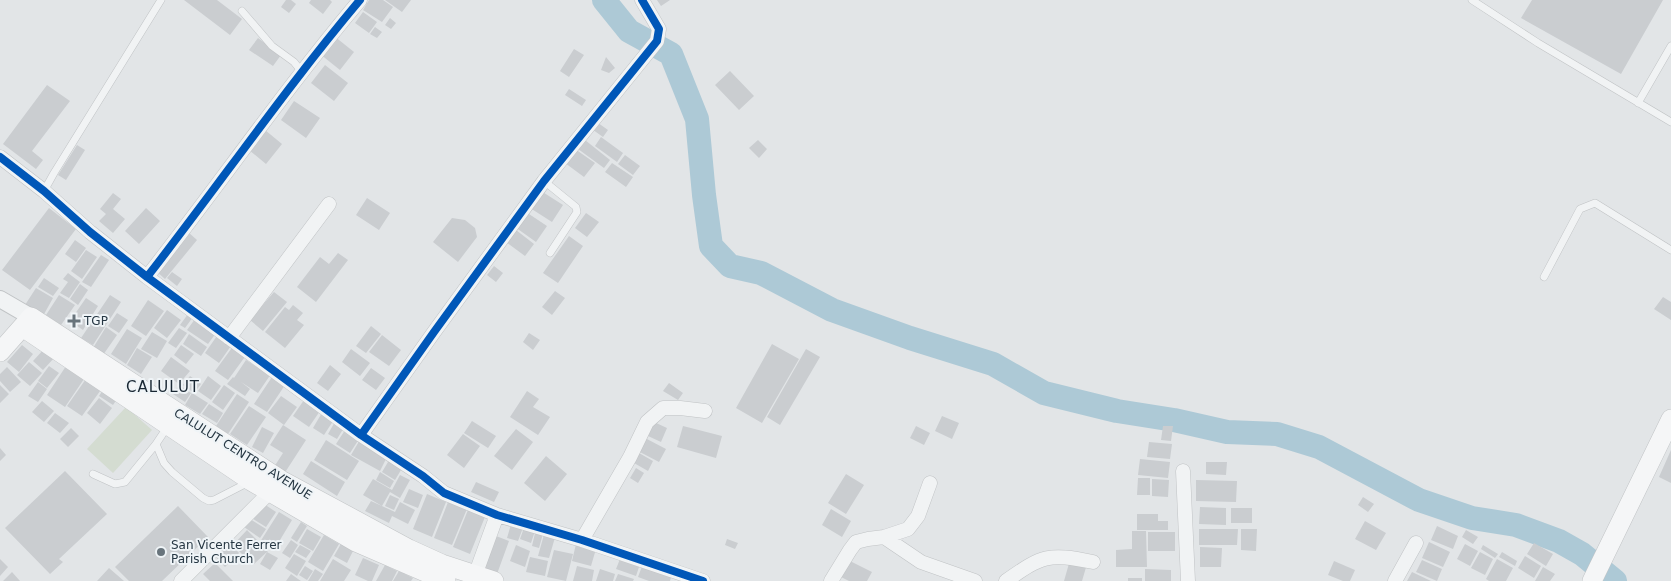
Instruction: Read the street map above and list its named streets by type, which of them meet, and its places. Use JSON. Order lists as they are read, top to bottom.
{
  "streets": {
    "main road": ["CALULUT CENTRO AVENUE"]
  },
  "districts": ["CALULUT"],
  "places": {
    "health": ["TGP"],
    "other": ["San Vicente Ferrer Parish Church"]
  }
}
